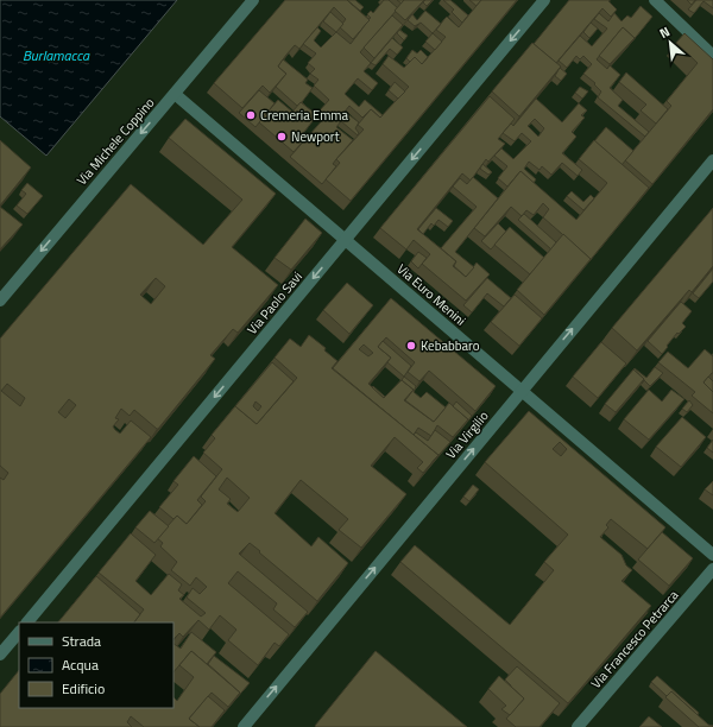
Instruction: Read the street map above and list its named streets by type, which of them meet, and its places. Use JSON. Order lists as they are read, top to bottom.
{
  "streets": {
    "street": [
      "Via Michele Coppino",
      "Via Euro Menini",
      "Via Paolo Savi",
      "Via Virgilio",
      "Via Francesco Petrarca"
    ]
  },
  "crossings": [
    ["Via Michele Coppino", "Via Euro Menini"],
    ["Via Euro Menini", "Via Paolo Savi"],
    ["Via Euro Menini", "Via Virgilio"]
  ],
  "one_way": ["Via Michele Coppino", "Via Paolo Savi", "Via Virgilio"],
  "water": ["Burlamacca"],
  "places": ["Cremeria Emma", "Newport", "Kebabbaro"],
  "legend": ["Strada", "Acqua", "Edificio"],
  "north": "top left"
}
